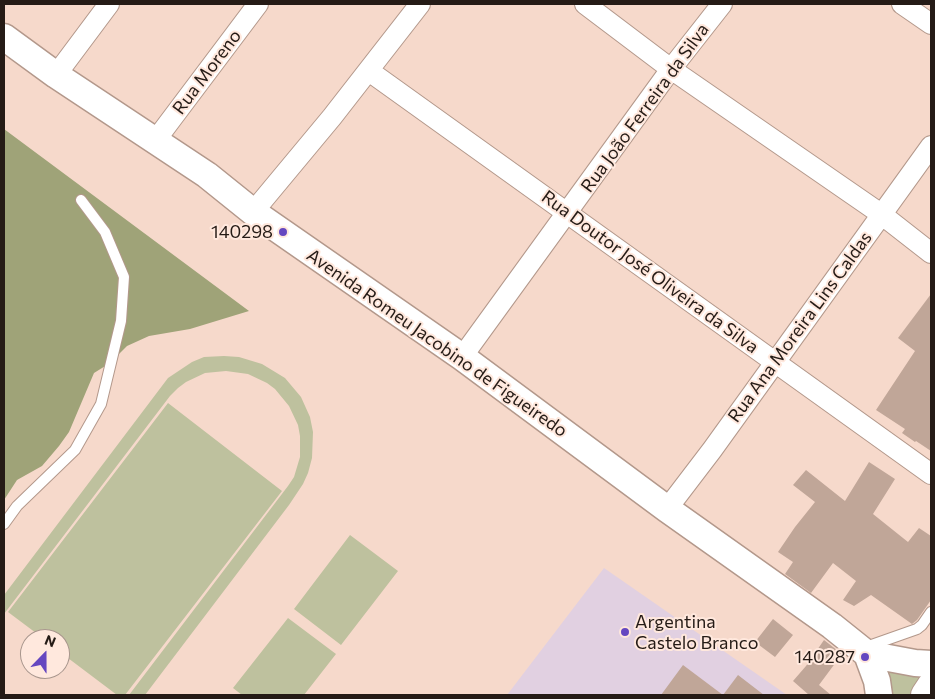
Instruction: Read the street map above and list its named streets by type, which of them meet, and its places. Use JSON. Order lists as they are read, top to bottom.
{
  "streets": {
    "street": [
      "Rua Moreno",
      "Rua João Ferreira da Silva",
      "Rua Doutor José Oliveira da Silva",
      "Rua Ana Moreira Lins Caldas",
      "Avenida Romeu Jacobino de Figueiredo"
    ]
  },
  "crossings": [
    ["Rua Moreno", "Avenida Romeu Jacobino de Figueiredo"],
    ["Rua João Ferreira da Silva", "Rua Doutor José Oliveira da Silva"],
    ["Rua João Ferreira da Silva", "Avenida Romeu Jacobino de Figueiredo"],
    ["Rua Doutor José Oliveira da Silva", "Rua Ana Moreira Lins Caldas"],
    ["Rua Ana Moreira Lins Caldas", "Avenida Romeu Jacobino de Figueiredo"]
  ],
  "places": ["140298", "Argentina Castelo Branco", "140287"],
  "north": "top"
}
